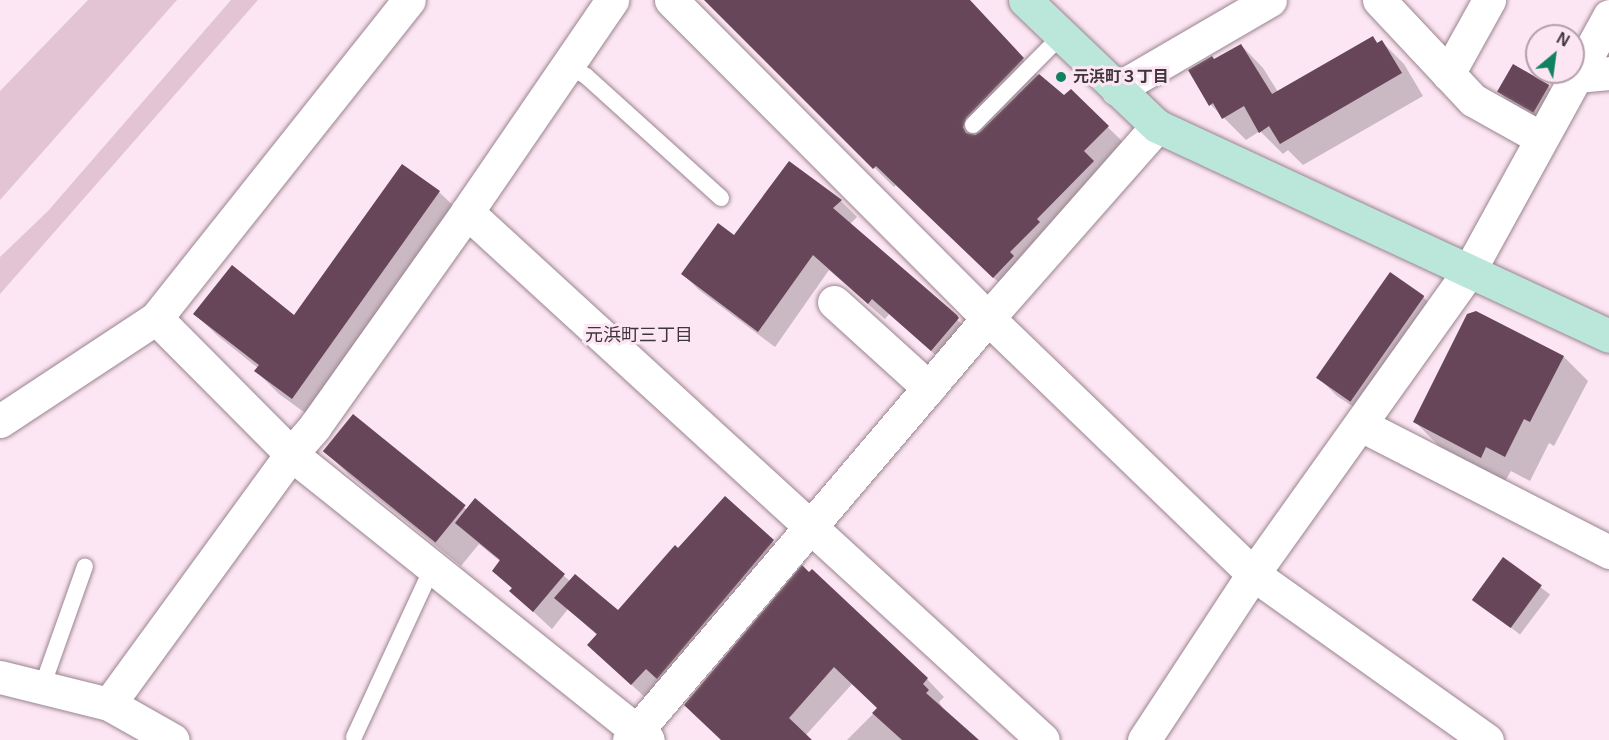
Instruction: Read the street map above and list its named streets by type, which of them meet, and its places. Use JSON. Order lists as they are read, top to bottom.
{
  "districts": ["元浜町三丁目"],
  "places": ["元浜町３丁目"],
  "north": "top right"
}
